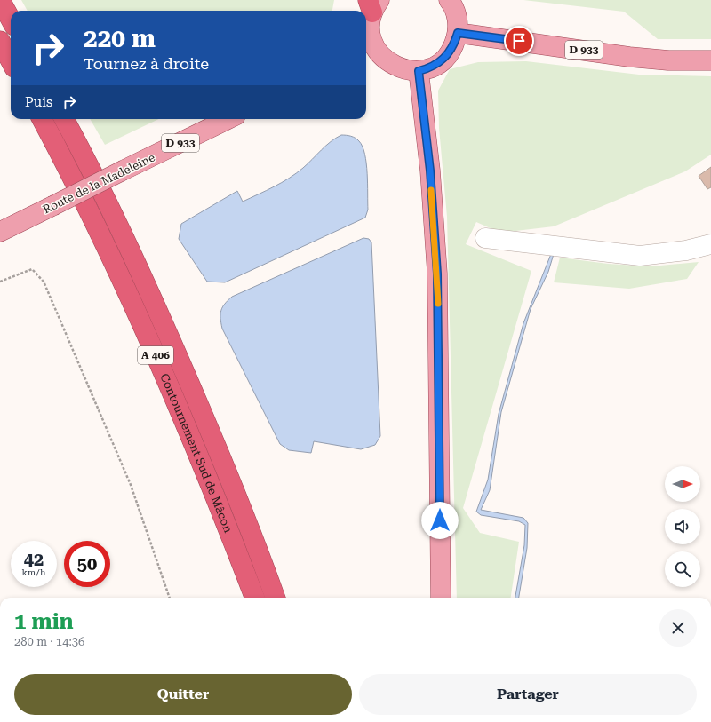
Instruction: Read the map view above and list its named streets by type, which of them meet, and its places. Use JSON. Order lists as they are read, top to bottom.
{
  "streets": {
    "highway": ["A 406", "Contournement Sud de Mâcon"],
    "main road": ["D 933", "Route de la Madeleine"]
  },
  "north": "right",
  "page": {
    "turn": ["220 m", "Tournez à droite"],
    "then": "Puis",
    "speed": "42 km/h",
    "limit": "50",
    "heading": ["1 min", "280 m · 14:36"],
    "buttons": ["Quitter", "Partager"]
  }
}
